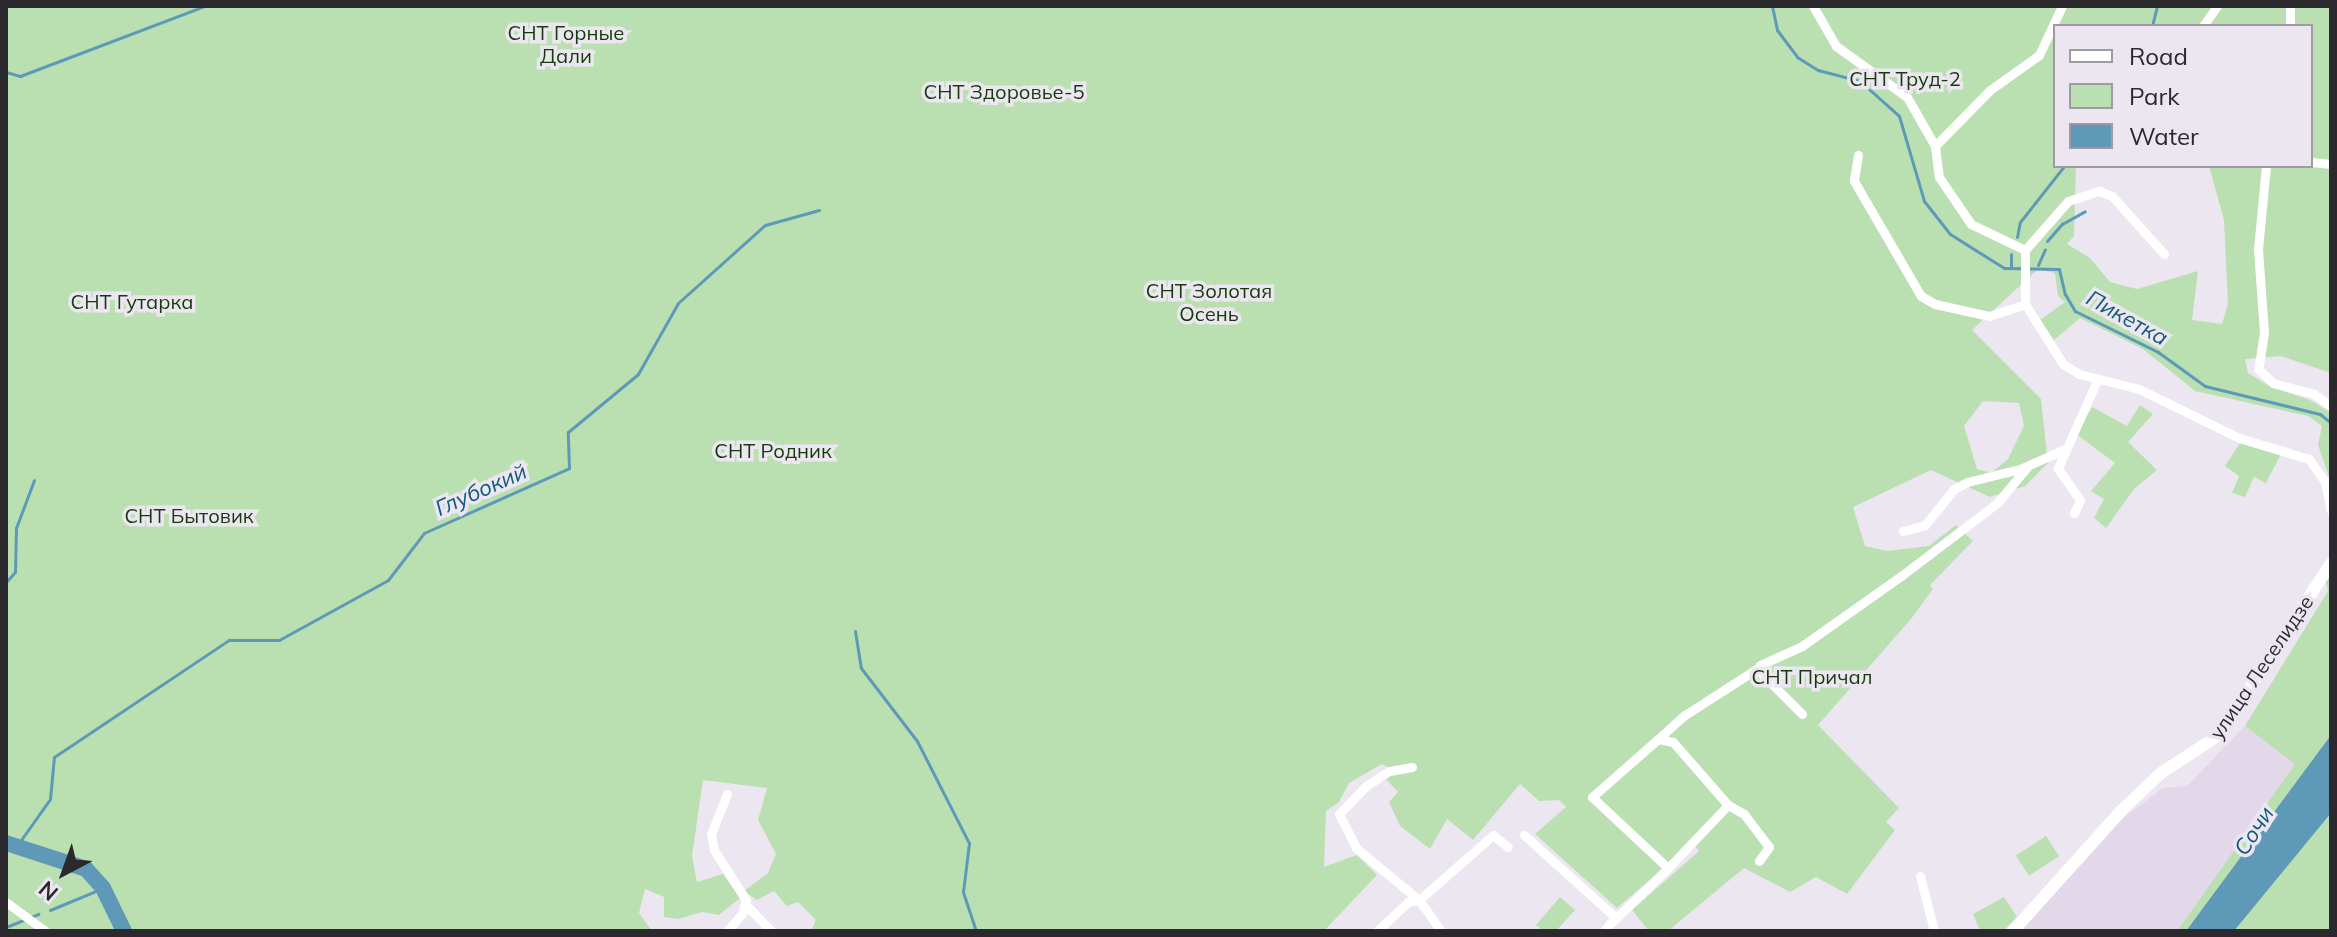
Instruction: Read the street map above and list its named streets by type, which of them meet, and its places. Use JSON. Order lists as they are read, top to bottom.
{
  "streets": {
    "street": ["улица Леселидзе"]
  },
  "water": ["Пикетка", "Глубокий", "Сочи"],
  "parks": [
    "СНТ Горные Дали",
    "СНТ Труд-2",
    "СНТ Здоровье-5",
    "СНТ Золотая Осень",
    "СНТ Гутарка",
    "СНТ Родник",
    "СНТ Бытовик",
    "СНТ Причал"
  ],
  "legend": ["Road", "Park", "Water"],
  "north": "bottom left"
}
